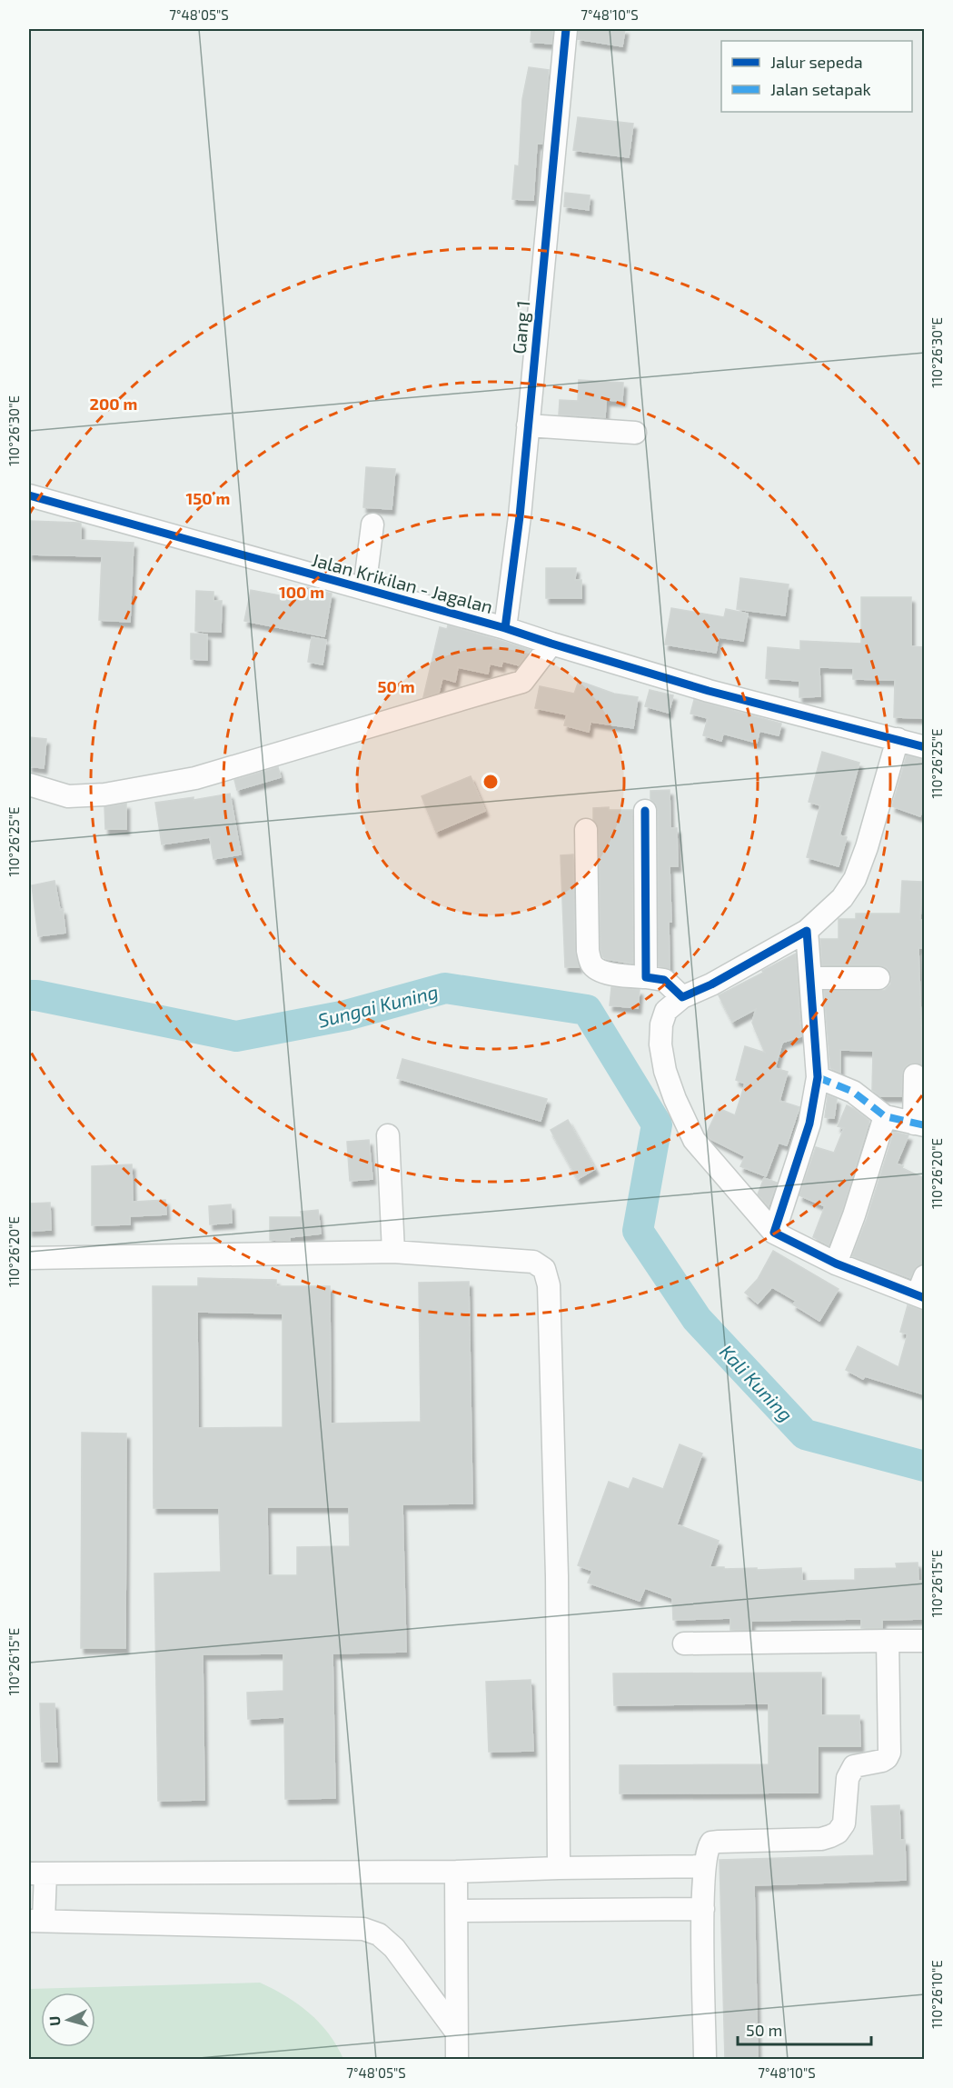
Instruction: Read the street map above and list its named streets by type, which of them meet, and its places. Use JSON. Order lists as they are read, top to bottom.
{
  "streets": {
    "street": ["Gang 1", "Jalan Krikilan - Jagalan"]
  },
  "crossings": [
    ["Gang 1", "Jalan Krikilan - Jagalan"]
  ],
  "water": ["Sungai Kuning", "Kali Kuning"],
  "legend": ["Jalur sepeda", "Jalan setapak"],
  "scale_bar": "50 m",
  "north": "left",
  "coordinates": [
    "7°48'05\"S",
    "7°48'10\"S",
    "110°26'30\"E",
    "110°26'25\"E",
    "110°26'20\"E",
    "110°26'15\"E",
    "110°26'10\"E"
  ],
  "rings": [
    "200 m",
    "150 m",
    "100 m",
    "50 m"
  ]
}
